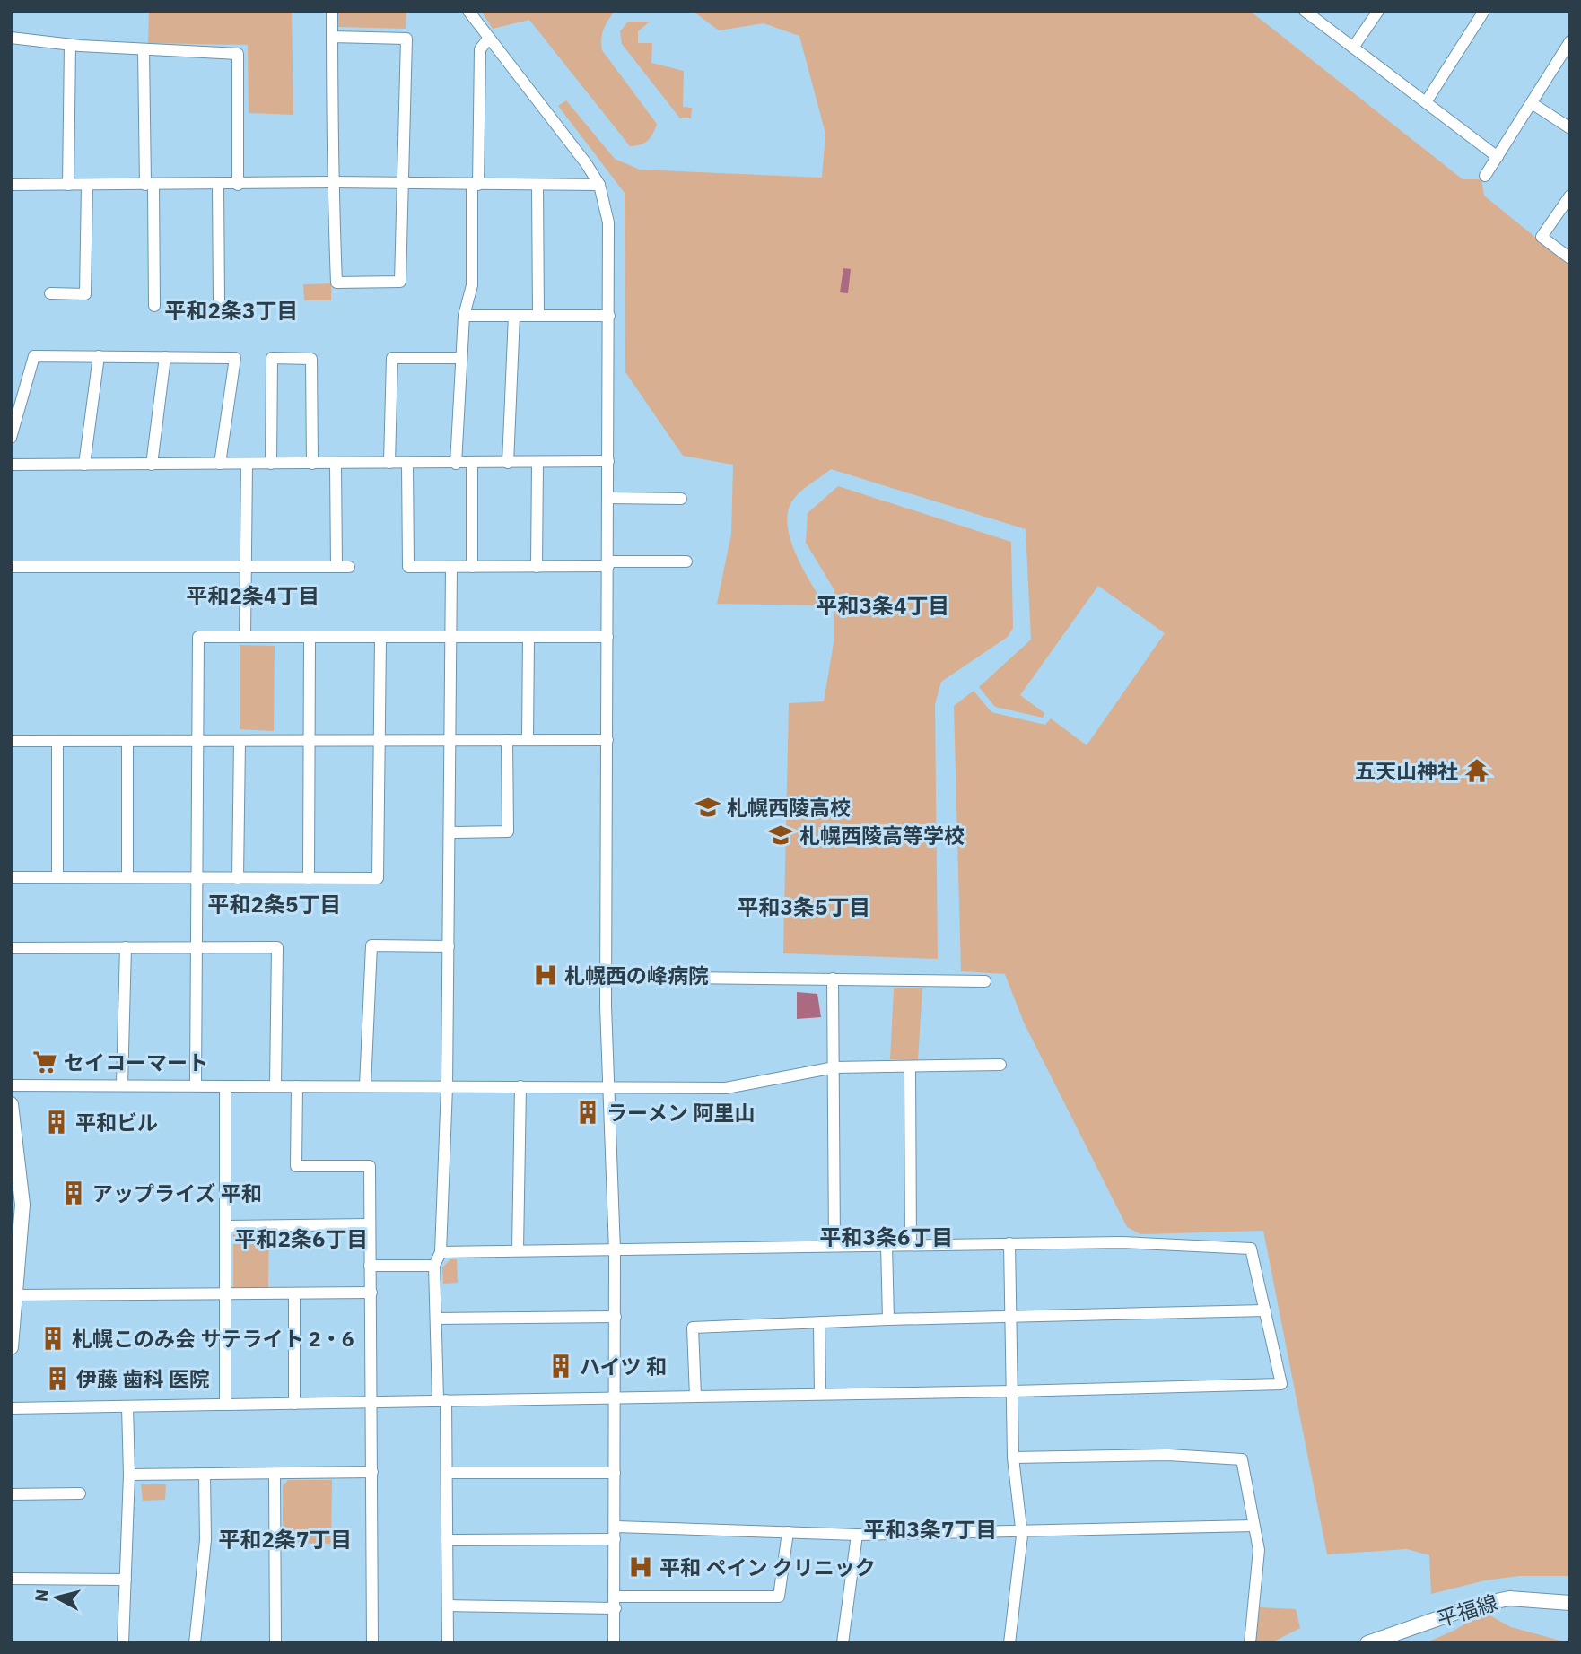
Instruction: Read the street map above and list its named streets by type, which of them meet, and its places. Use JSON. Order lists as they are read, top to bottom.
{
  "streets": {
    "street": ["平福線"]
  },
  "districts": [
    "平和2条3丁目",
    "平和2条4丁目",
    "平和3条4丁目",
    "平和2条5丁目",
    "平和3条5丁目",
    "平和3条6丁目",
    "平和2条6丁目",
    "平和3条7丁目",
    "平和2条7丁目"
  ],
  "places": {
    "temple": ["五天山神社"],
    "school or university": ["札幌西陵高校", "札幌西陵高等学校"],
    "hospital": ["札幌西の峰病院", "平和 ペイン クリニック"],
    "supermarket": ["セイコーマート"],
    "building": [
      "ラーメン 阿里山",
      "平和ビル",
      "アップライズ 平和",
      "札幌このみ会 サテライト 2・6",
      "ハイツ 和",
      "伊藤 歯科 医院"
    ]
  },
  "north": "left"
}
